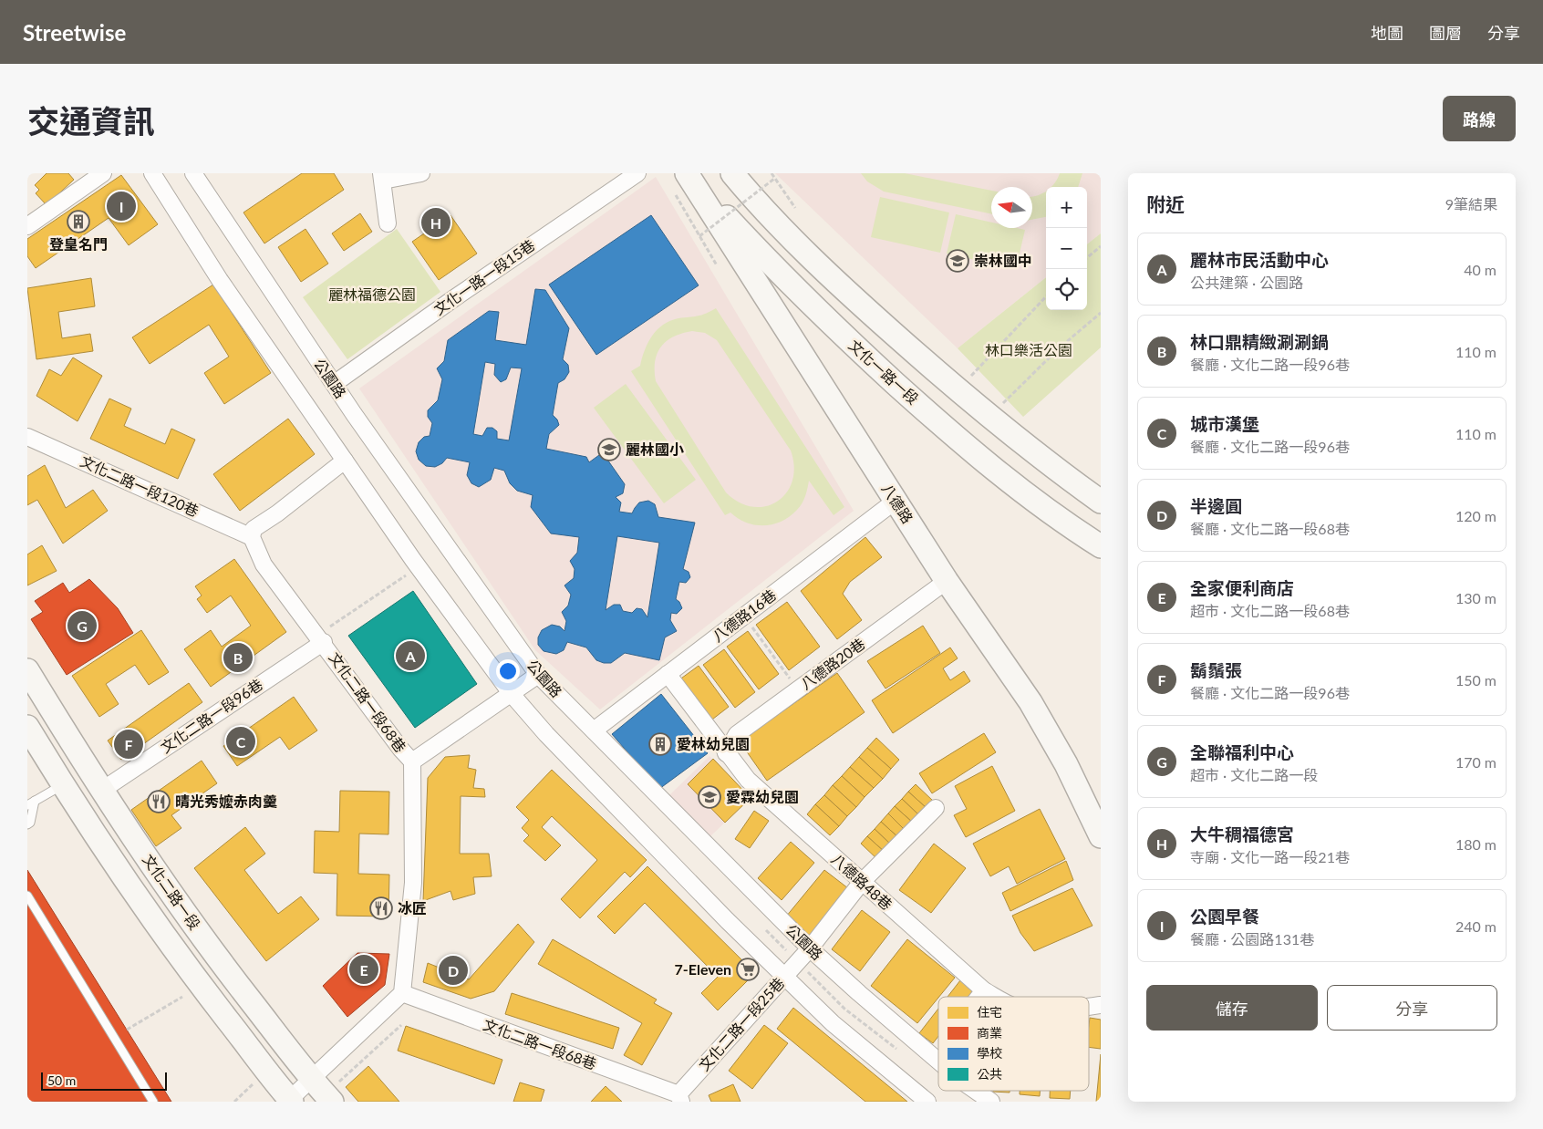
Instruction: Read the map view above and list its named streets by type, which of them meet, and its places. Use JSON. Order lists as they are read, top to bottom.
{
  "streets": {
    "street": [
      "文化一路一段15巷",
      "文化一路一段",
      "公園路",
      "文化二路一段120巷",
      "八德路",
      "八德路16巷",
      "八德路20巷",
      "文化二路一段68巷",
      "文化二路一段96巷",
      "八德路48巷",
      "文化二路一段",
      "文化二路一段25巷"
    ]
  },
  "crossings": [
    ["文化一路一段15巷", "公園路"],
    ["文化一路一段", "八德路"],
    ["公園路", "八德路16巷"],
    ["公園路", "文化二路一段68巷"],
    ["公園路", "文化二路一段25巷"],
    ["文化二路一段120巷", "文化二路一段68巷"],
    ["八德路", "八德路16巷"],
    ["八德路", "八德路20巷"],
    ["八德路16巷", "八德路48巷"],
    ["八德路20巷", "八德路48巷"],
    ["文化二路一段68巷", "文化二路一段96巷"],
    ["文化二路一段68巷", "文化二路一段25巷"],
    ["文化二路一段96巷", "文化二路一段"],
    ["八德路48巷", "文化二路一段25巷"]
  ],
  "parks": ["麗林福德公園", "林口樂活公園"],
  "places": {
    "building": ["登皇名門", "愛林幼兒園"],
    "school or university": ["崇林國中", "麗林國小", "愛霖幼兒園"],
    "restaurant": ["晴光秀嬤赤肉羹", "冰匠"],
    "supermarket": ["7-Eleven"]
  },
  "legend": [
    "住宅",
    "商業",
    "學校",
    "公共"
  ],
  "scale_bar": "50 m",
  "north": "left",
  "page": {
    "header": "Streetwise",
    "nav": ["地圖", "圖層", "分享"],
    "title": "交通資訊",
    "buttons": [
      "路線",
      ["儲存", "分享"]
    ],
    "heading": ["附近", "9筆結果"],
    "map_buttons": ["+", "−"],
    "pins": [
      "I",
      "H",
      "G",
      "A",
      "B",
      "C",
      "F",
      "E",
      "D"
    ],
    "list": [
      {
        "mark": "A",
        "name": "麗林市民活動中心",
        "note": "公共建築 · 公園路",
        "value": "40 m"
      },
      {
        "mark": "B",
        "name": "林口鼎精緻涮涮鍋",
        "note": "餐廳 · 文化二路一段96巷",
        "value": "110 m"
      },
      {
        "mark": "C",
        "name": "城市漢堡",
        "note": "餐廳 · 文化二路一段96巷",
        "value": "110 m"
      },
      {
        "mark": "D",
        "name": "半邊圓",
        "note": "餐廳 · 文化二路一段68巷",
        "value": "120 m"
      },
      {
        "mark": "E",
        "name": "全家便利商店",
        "note": "超市 · 文化二路一段68巷",
        "value": "130 m"
      },
      {
        "mark": "F",
        "name": "鬍鬚張",
        "note": "餐廳 · 文化二路一段96巷",
        "value": "150 m"
      },
      {
        "mark": "G",
        "name": "全聯福利中心",
        "note": "超市 · 文化二路一段",
        "value": "170 m"
      },
      {
        "mark": "H",
        "name": "大牛稠福德宮",
        "note": "寺廟 · 文化一路一段21巷",
        "value": "180 m"
      },
      {
        "mark": "I",
        "name": "公園早餐",
        "note": "餐廳 · 公園路131巷",
        "value": "240 m"
      }
    ],
    "scale": "50 m"
  }
}
